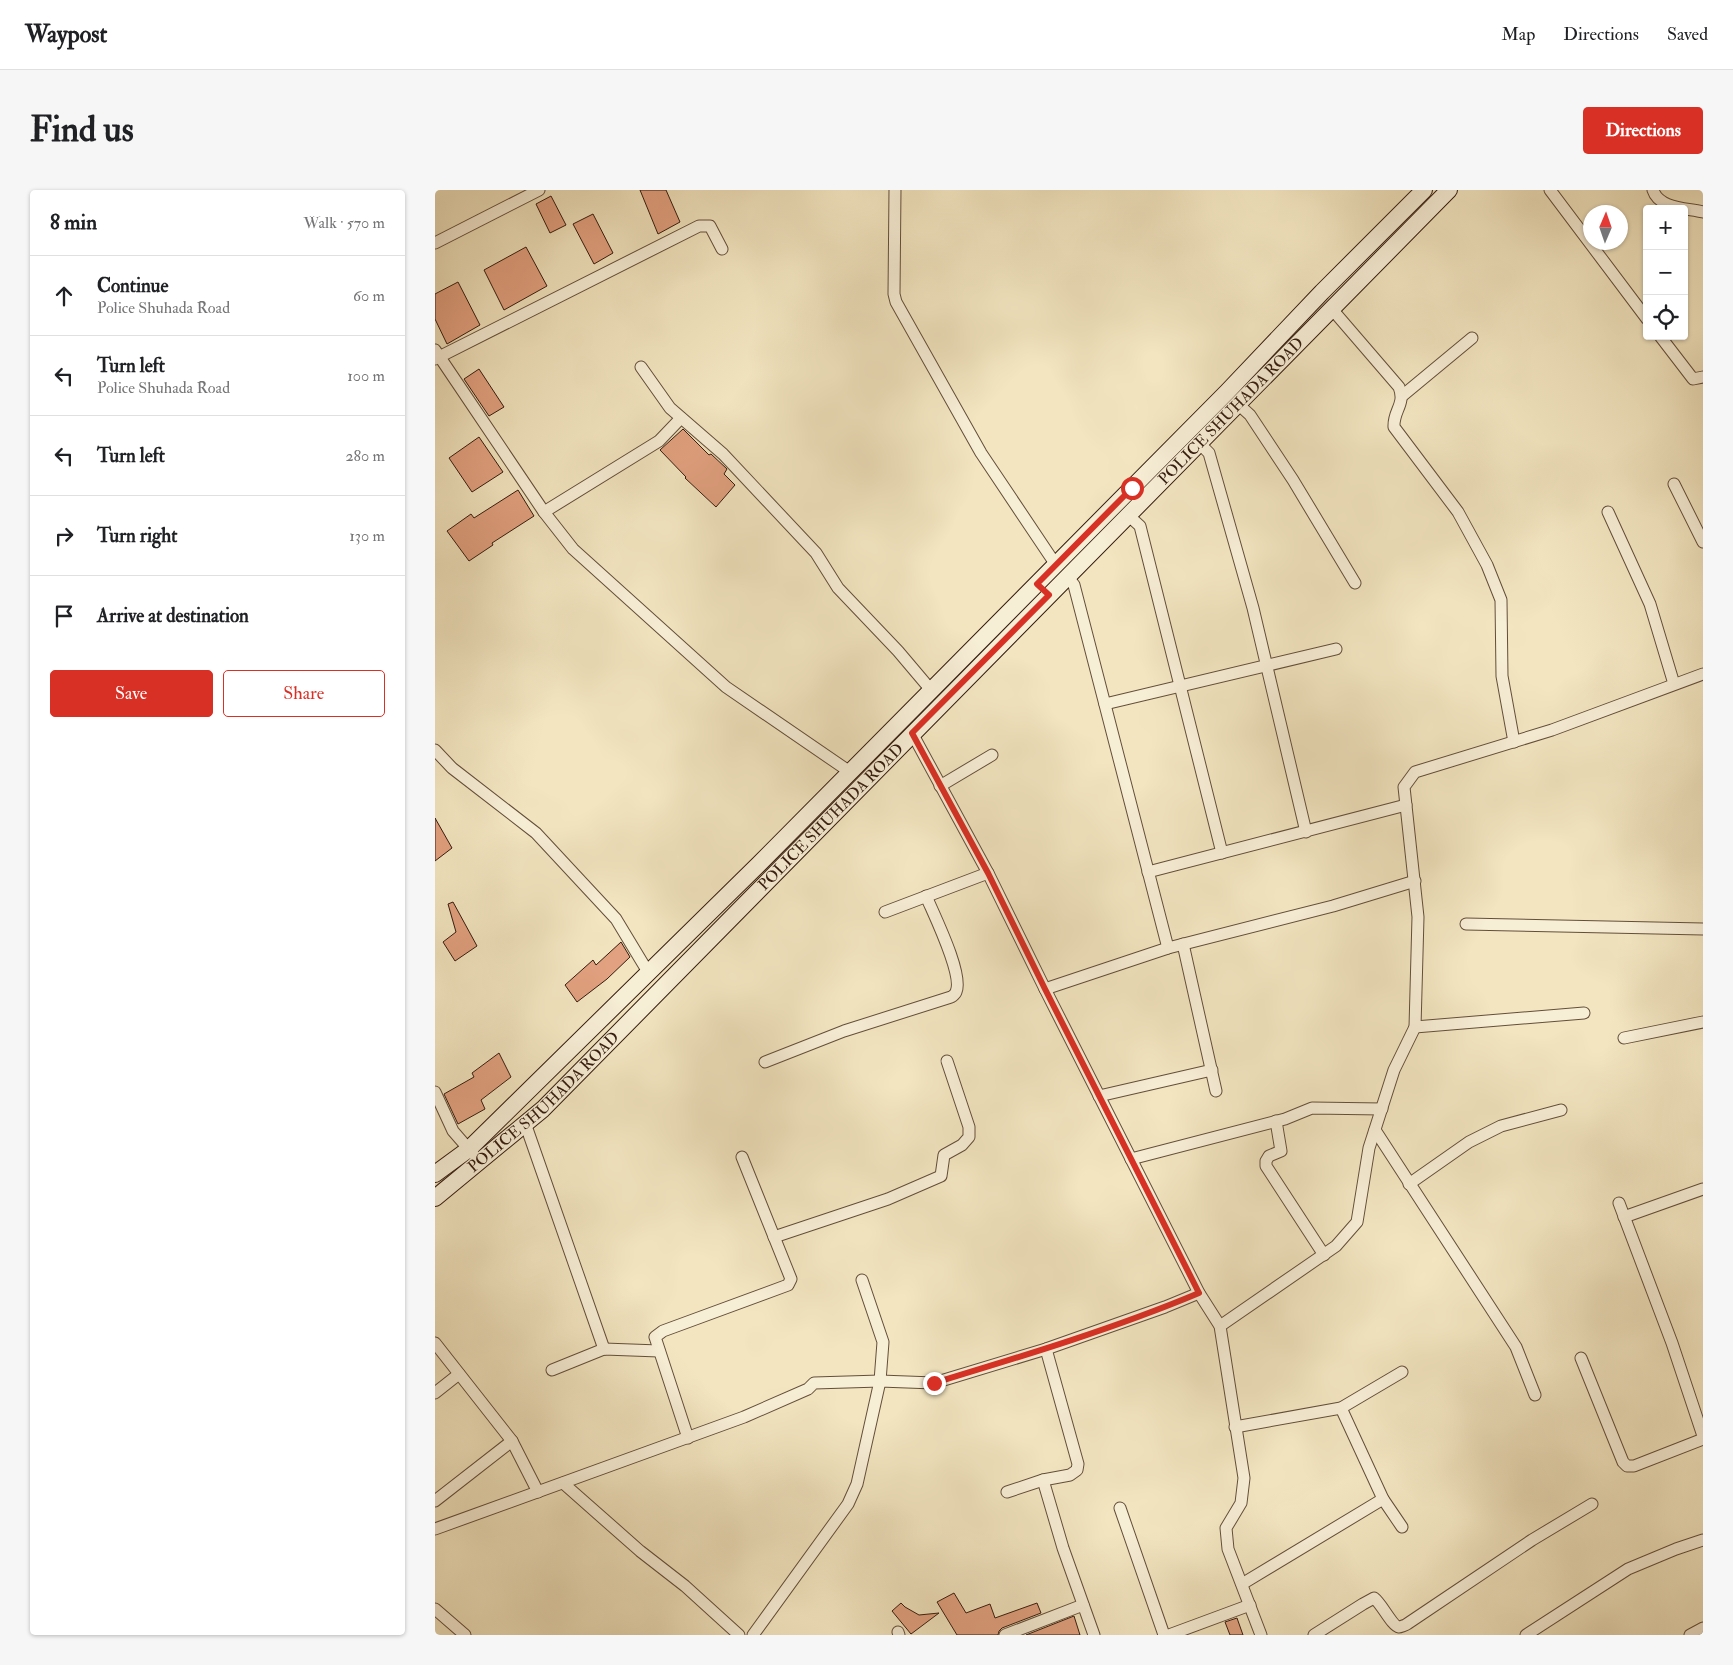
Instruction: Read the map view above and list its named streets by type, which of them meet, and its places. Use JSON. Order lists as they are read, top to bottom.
{
  "streets": {
    "main road": ["POLICE SHUHADA ROAD"]
  },
  "north": "top",
  "page": {
    "header": "Waypost",
    "nav": ["Map", "Directions", "Saved"],
    "buttons": [
      "Directions",
      ["Save", "Share"]
    ],
    "title": "Find us",
    "heading": ["8 min", "Walk · 570 m"],
    "map_buttons": ["+", "−"],
    "list": [
      ["Continue", "Police Shuhada Road", "60 m"],
      ["Turn left", "Police Shuhada Road", "100 m"],
      ["Turn left", "280 m"],
      ["Turn right", "130 m"],
      "Arrive at destination"
    ]
  }
}
